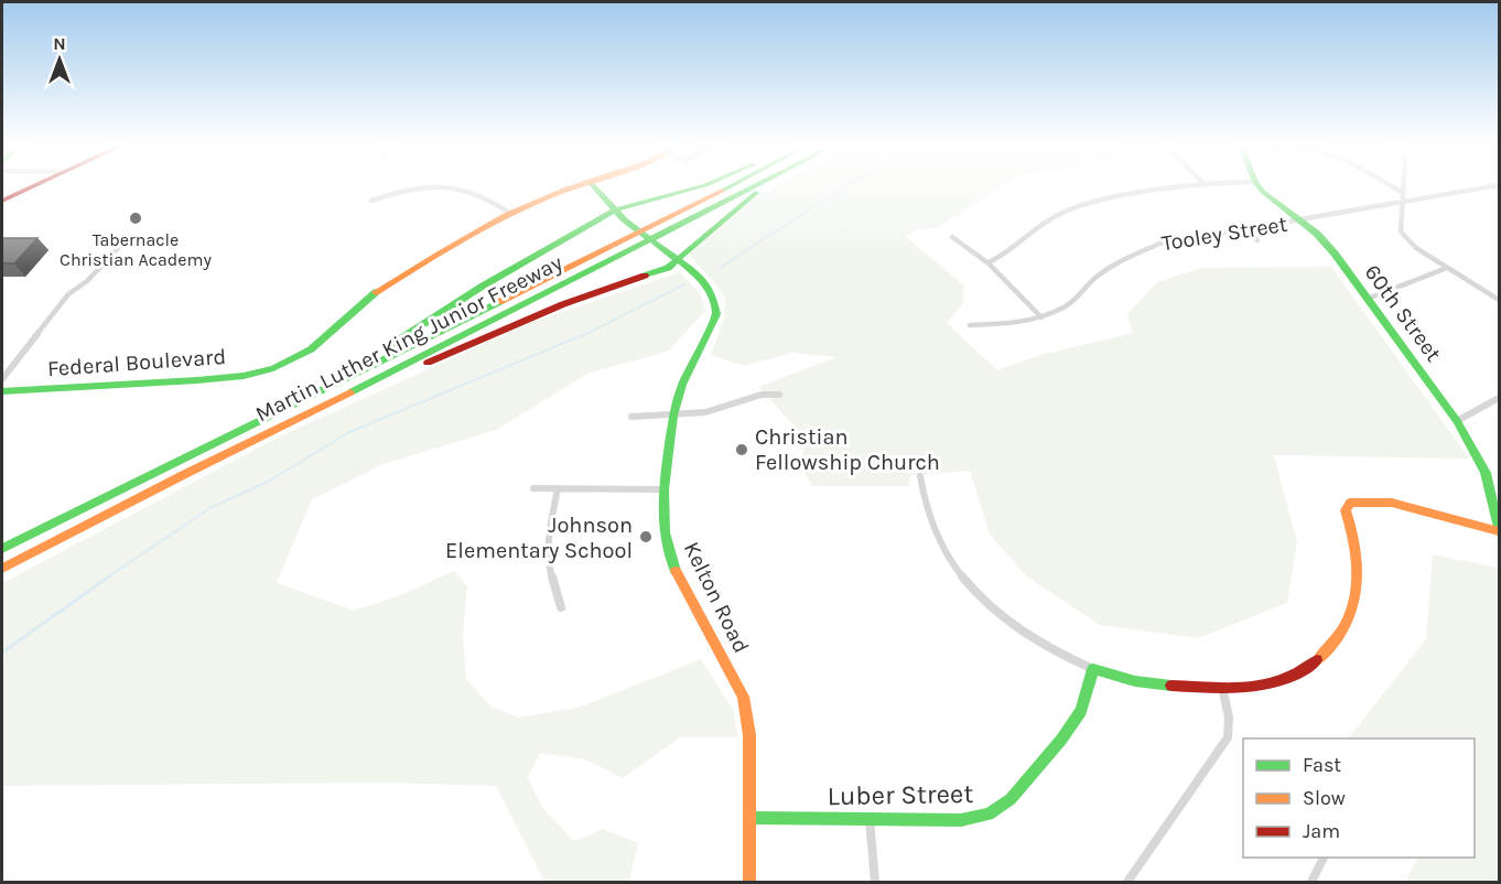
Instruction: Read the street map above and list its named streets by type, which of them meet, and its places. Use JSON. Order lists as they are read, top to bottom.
{
  "streets": {
    "main road": [
      "60th Street",
      "Martin Luther King Junior Freeway",
      "Federal Boulevard",
      "Kelton Road",
      "Luber Street"
    ],
    "street": ["Tooley Street"]
  },
  "crossings": [
    ["Tooley Street", "60th Street"],
    ["Kelton Road", "Luber Street"]
  ],
  "places": ["Tabernacle Christian Academy", "Christian Fellowship Church", "Johnson Elementary School"],
  "legend": ["Fast", "Slow", "Jam"],
  "north": "top"
}
